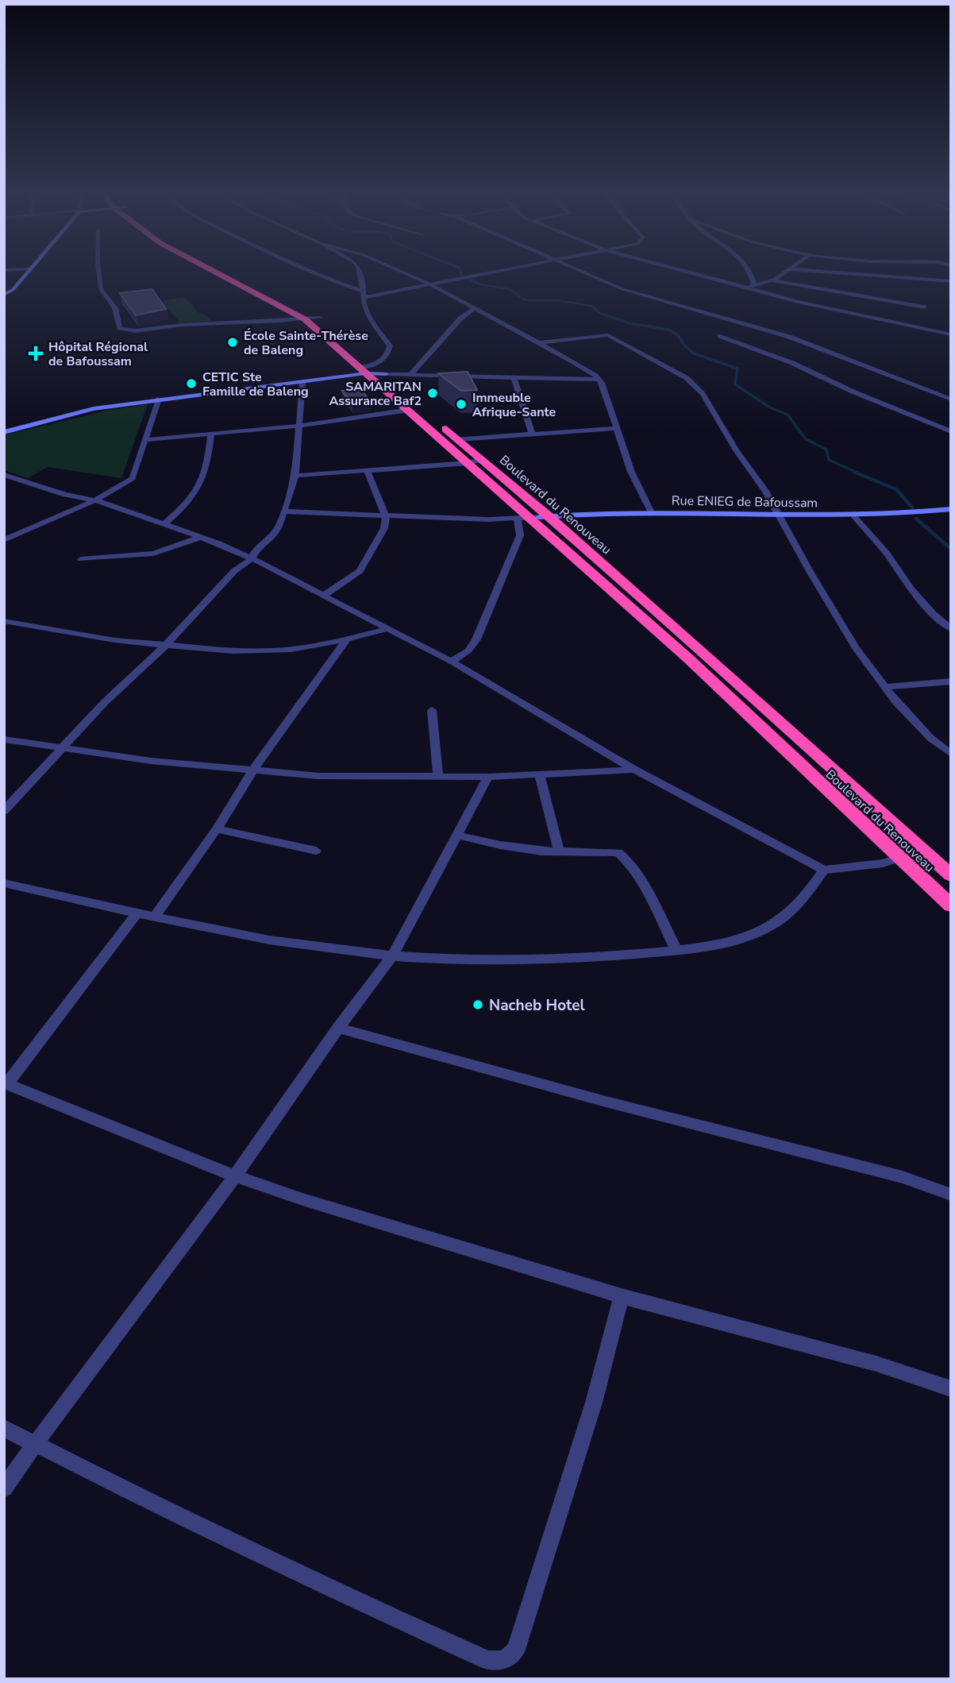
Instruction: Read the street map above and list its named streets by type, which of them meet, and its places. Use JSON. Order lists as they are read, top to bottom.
{
  "streets": {
    "highway": ["Boulevard du Renouveau"],
    "street": ["Rue ENIEG de Bafoussam"]
  },
  "crossings": [
    ["Rue ENIEG de Bafoussam", "Boulevard du Renouveau"]
  ],
  "places": {
    "other": [
      "École Sainte-Thérèse de Baleng",
      "CETIC Ste Famille de Baleng",
      "SAMARITAN Assurance Baf2",
      "Immeuble Afrique-Sante",
      "Nacheb Hotel"
    ],
    "health": ["Hôpital Régional de Bafoussam"]
  }
}
